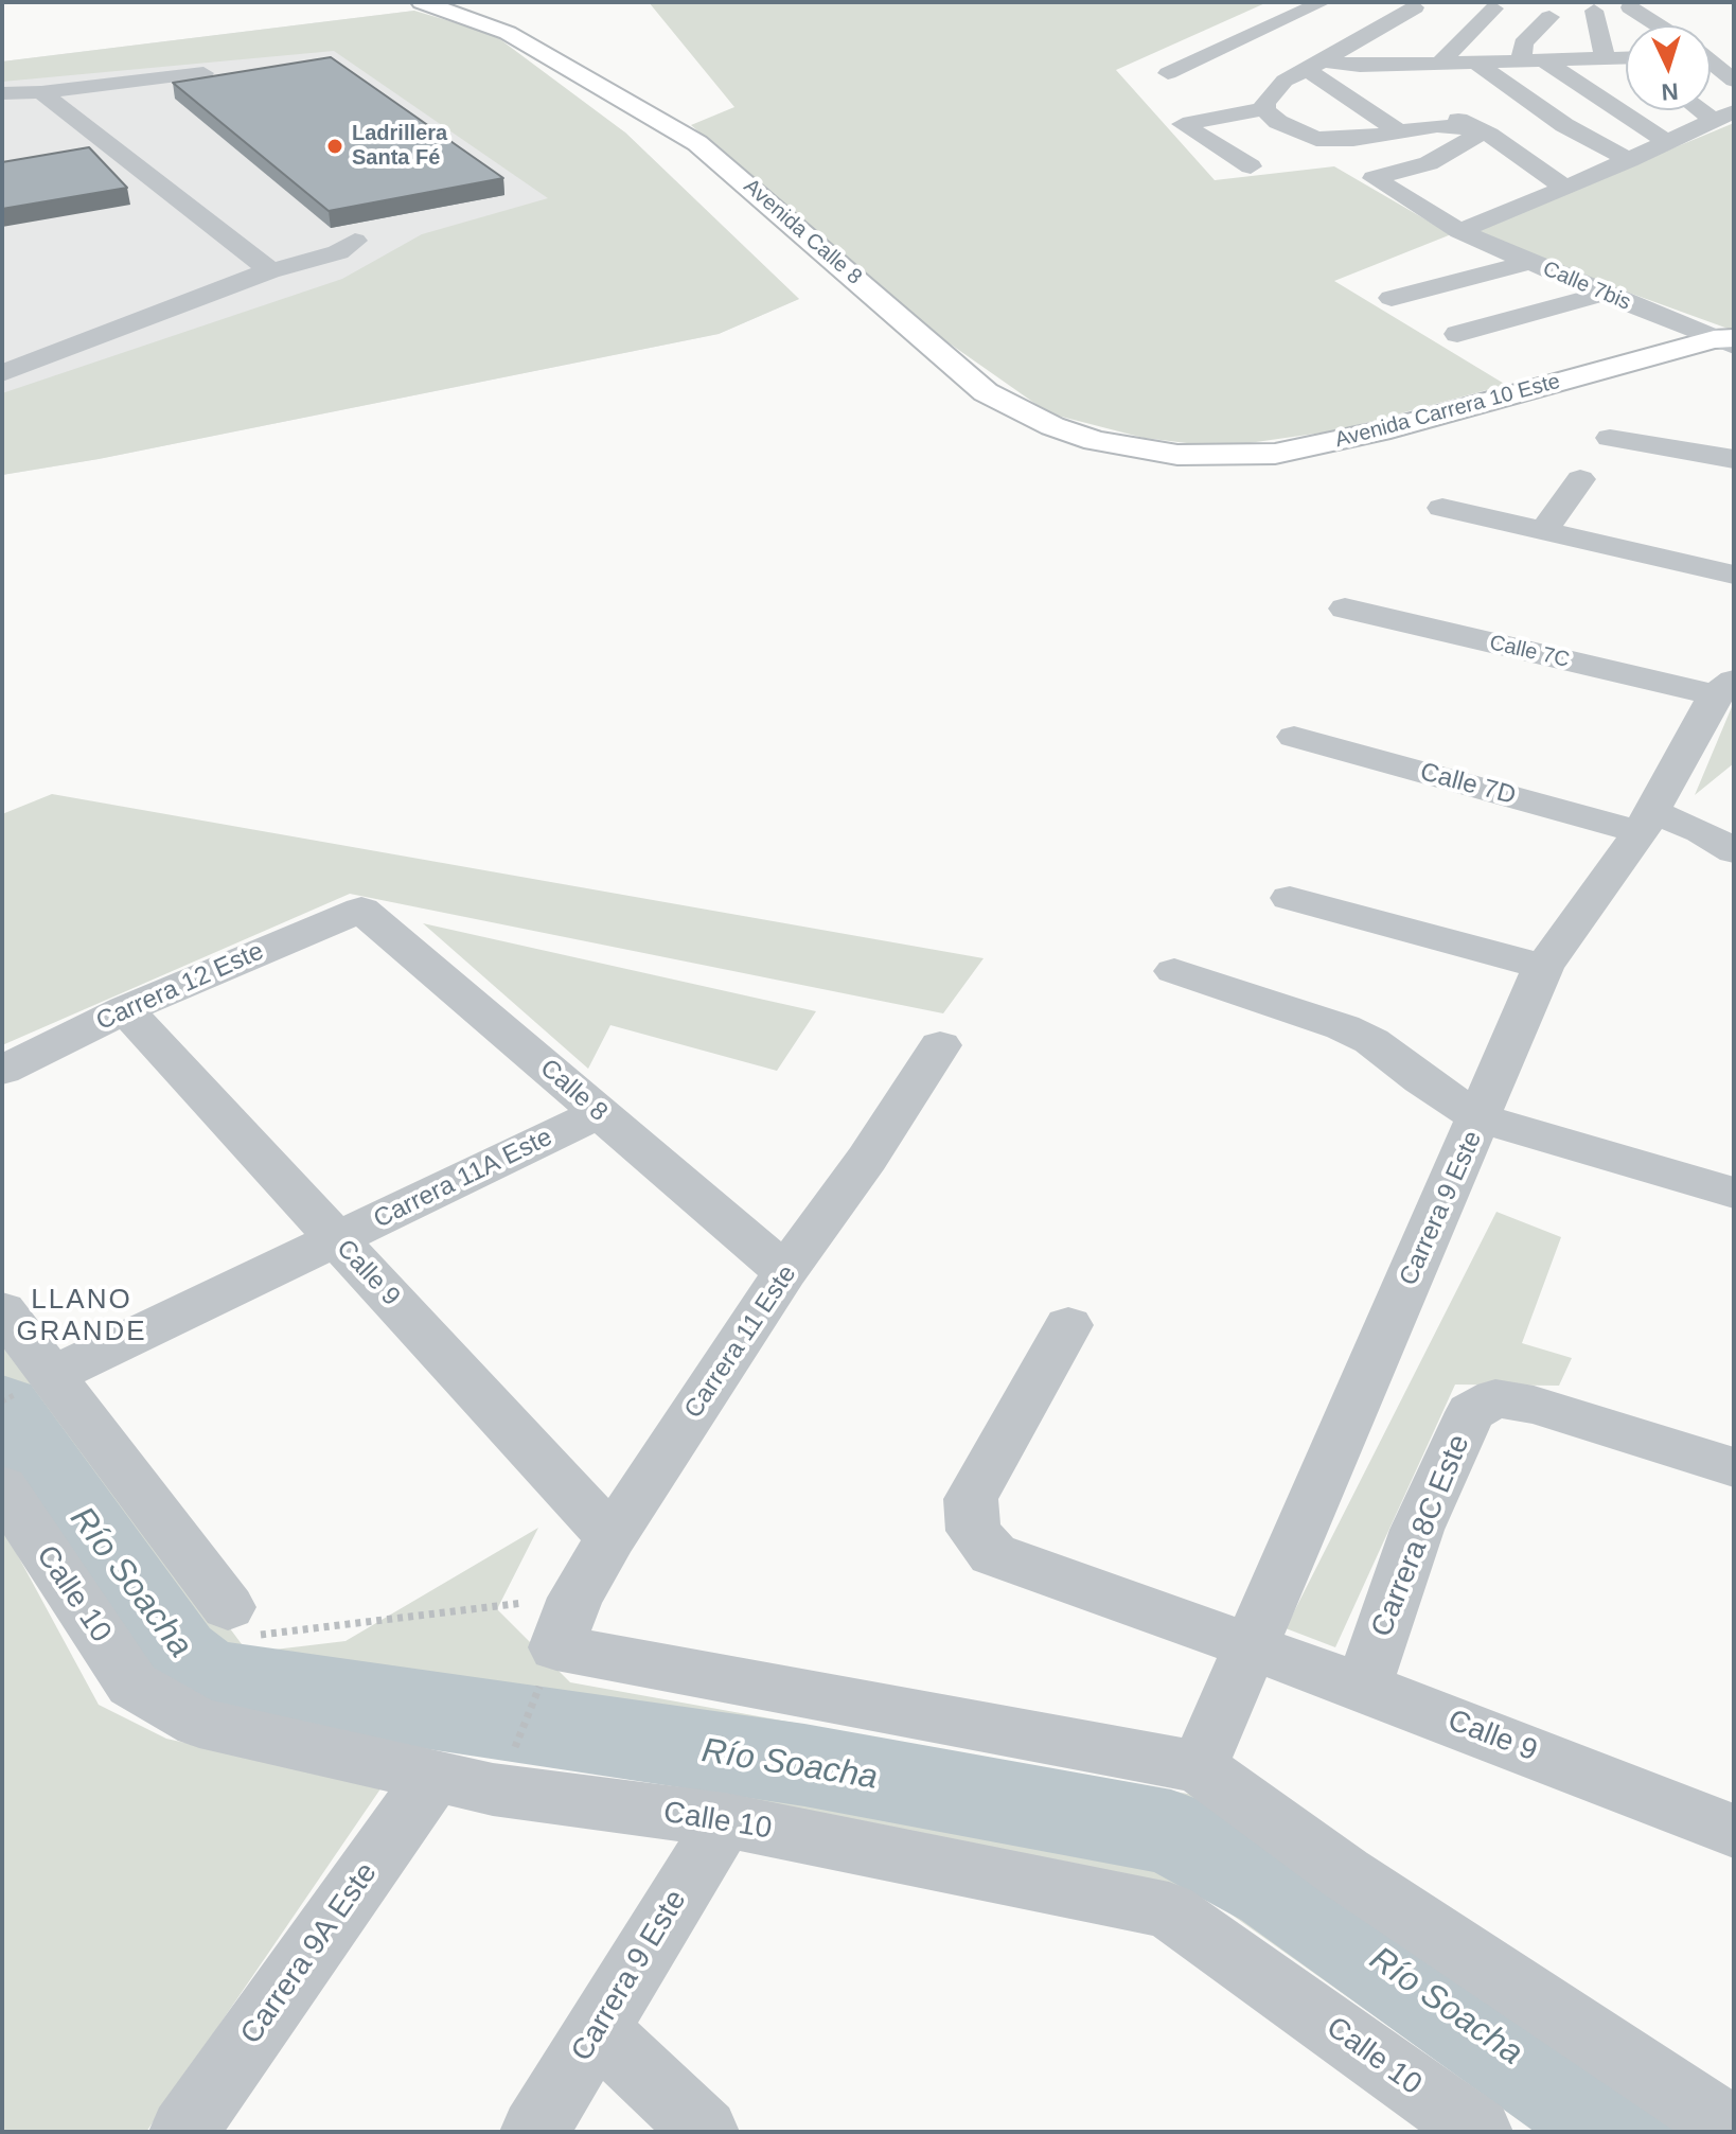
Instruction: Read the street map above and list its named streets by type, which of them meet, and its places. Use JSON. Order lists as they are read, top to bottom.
{
  "streets": {
    "main road": ["Avenida Calle 8", "Avenida Carrera 10 Este"],
    "street": [
      "Calle 7bis",
      "Calle 7C",
      "Calle 7D",
      "Carrera 12 Este",
      "Calle 8",
      "Carrera 11A Este",
      "Carrera 9 Este",
      "Calle 9",
      "Carrera 11 Este",
      "Carrera 8C Este",
      "Calle 10",
      "Carrera 9A Este"
    ]
  },
  "crossings": [
    ["Avenida Calle 8", "Avenida Carrera 10 Este"],
    ["Calle 7bis", "Avenida Carrera 10 Este"],
    ["Calle 7C", "Carrera 9 Este"],
    ["Calle 7D", "Carrera 9 Este"],
    ["Carrera 12 Este", "Calle 8"],
    ["Carrera 12 Este", "Calle 9"],
    ["Calle 8", "Carrera 11A Este"],
    ["Calle 8", "Carrera 11 Este"],
    ["Carrera 11A Este", "Calle 9"],
    ["Carrera 9 Este", "Calle 9"],
    ["Carrera 9 Este", "Calle 10"],
    ["Calle 9", "Carrera 11 Este"],
    ["Calle 9", "Carrera 8C Este"],
    ["Calle 10", "Carrera 9A Este"]
  ],
  "districts": ["LLANO GRANDE"],
  "water": ["Río Soacha"],
  "places": ["Ladrillera Santa Fé"],
  "north": "bottom"
}
